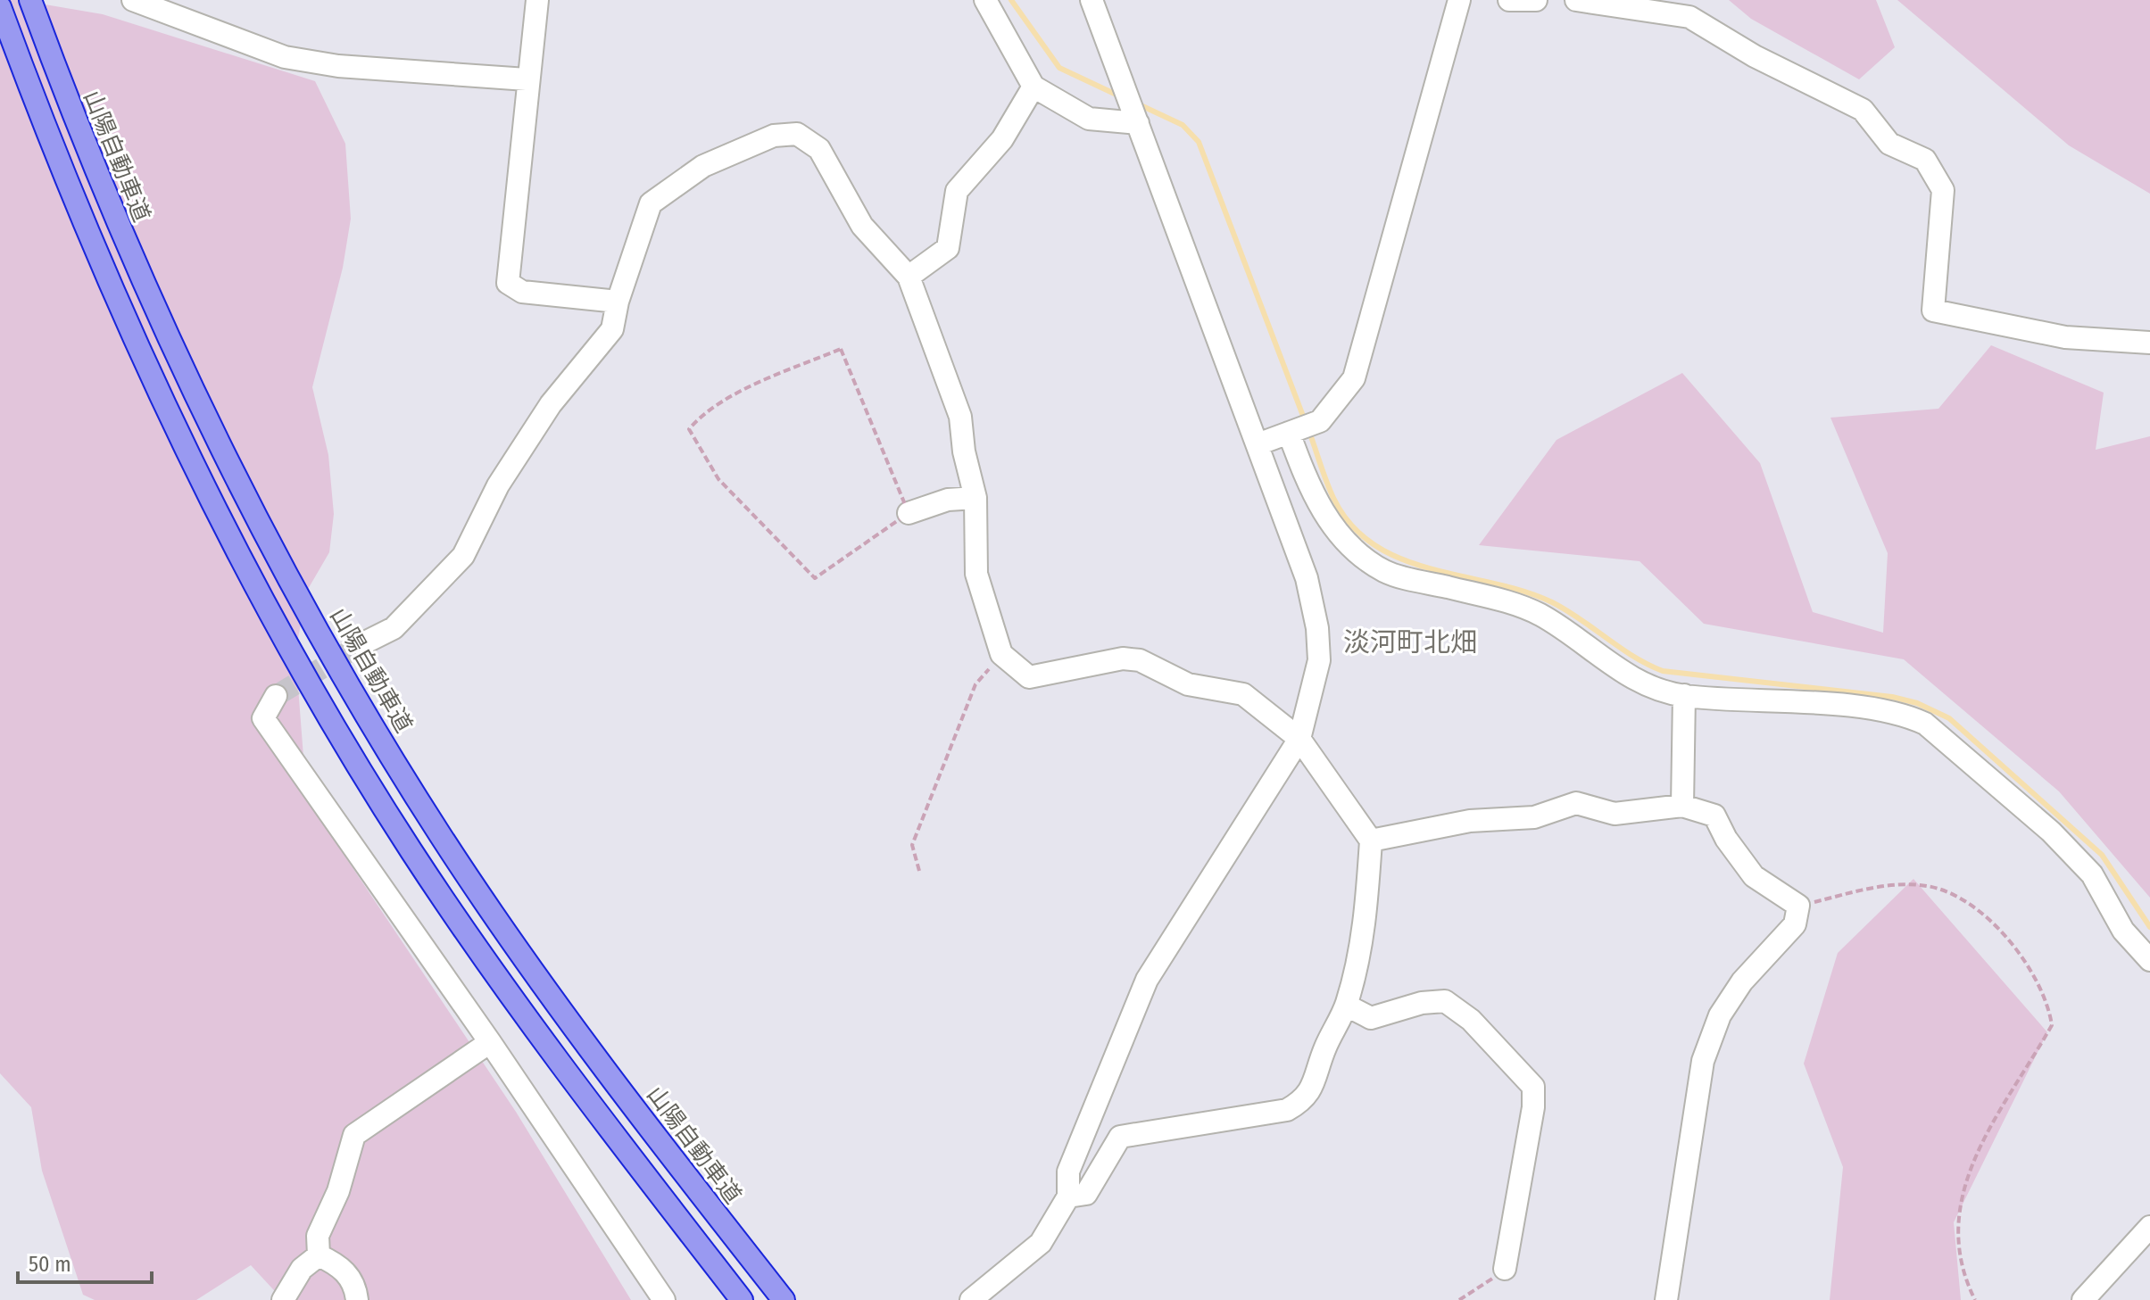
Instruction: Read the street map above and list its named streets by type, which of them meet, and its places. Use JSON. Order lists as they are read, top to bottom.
{
  "streets": {
    "highway": ["山陽自動車道"]
  },
  "districts": ["淡河町北畑"],
  "scale_bar": "50 m"
}
